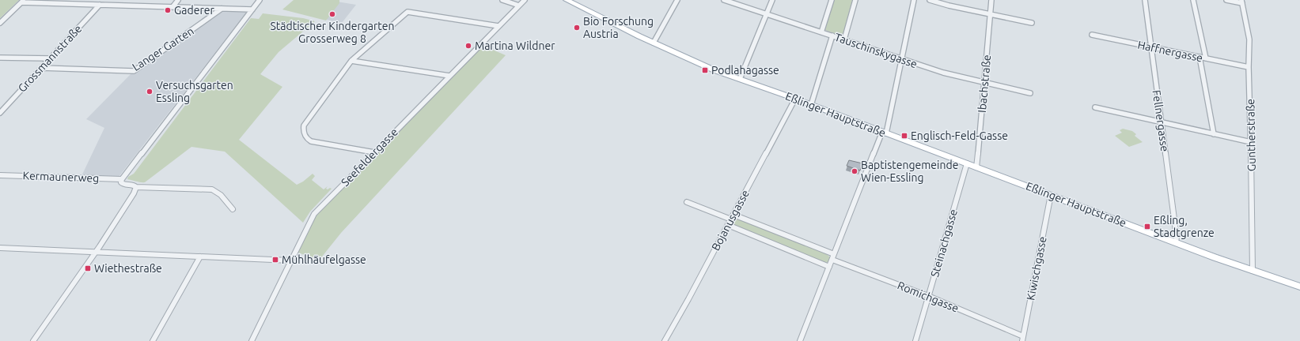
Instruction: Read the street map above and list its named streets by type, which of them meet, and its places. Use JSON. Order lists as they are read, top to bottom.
{
  "streets": {
    "main road": ["Eßlinger Hauptstraße"],
    "street": [
      "Langer Garten",
      "Tauschinskygasse",
      "Haffnergasse",
      "Grossmannstraße",
      "Ibachstraße",
      "Fellnergasse",
      "Guntherstraße",
      "Seefeldergasse",
      "Kermaunerweg",
      "Bojanusgasse",
      "Steinachgasse",
      "Kiwischgasse",
      "Romichgasse"
    ]
  },
  "crossings": [
    ["Langer Garten", "Grossmannstraße"],
    ["Tauschinskygasse", "Ibachstraße"],
    ["Haffnergasse", "Fellnergasse"],
    ["Haffnergasse", "Guntherstraße"],
    ["Ibachstraße", "Eßlinger Hauptstraße"],
    ["Eßlinger Hauptstraße", "Fellnergasse"],
    ["Eßlinger Hauptstraße", "Guntherstraße"],
    ["Eßlinger Hauptstraße", "Bojanusgasse"],
    ["Eßlinger Hauptstraße", "Steinachgasse"],
    ["Eßlinger Hauptstraße", "Kiwischgasse"],
    ["Bojanusgasse", "Romichgasse"],
    ["Steinachgasse", "Romichgasse"],
    ["Kiwischgasse", "Romichgasse"]
  ],
  "places": {
    "other": [
      "Gaderer",
      "Städtischer Kindergarten Grosserweg 8",
      "Bio Forschung Austria",
      "Martina Wildner",
      "Versuchsgarten Essling",
      "Baptistengemeinde Wien-Essling"
    ],
    "transit": [
      "Podlahagasse",
      "Englisch-Feld-Gasse",
      "Eßling, Stadtgrenze",
      "Mühlhäufelgasse",
      "Wiethestraße"
    ]
  }
}
